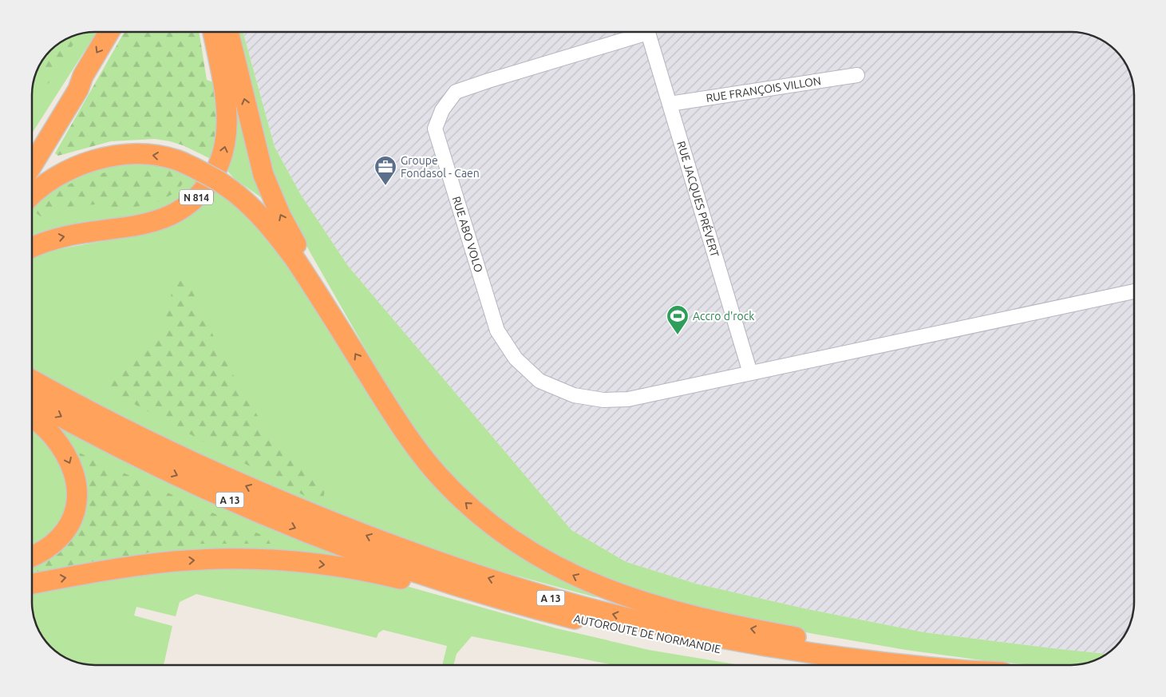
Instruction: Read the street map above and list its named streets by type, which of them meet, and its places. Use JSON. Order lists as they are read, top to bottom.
{
  "streets": {
    "highway": ["N 814", "A 13", "AUTOROUTE DE NORMANDIE"],
    "street": ["RUE FRANÇOIS VILLON", "RUE JACQUES PRÉVERT", "RUE ABO VOLO"]
  },
  "crossings": [
    ["RUE FRANÇOIS VILLON", "RUE JACQUES PRÉVERT"],
    ["RUE JACQUES PRÉVERT", "RUE ABO VOLO"],
    ["A 13", "AUTOROUTE DE NORMANDIE"]
  ],
  "places": {
    "office": ["Groupe Fondasol - Caen"],
    "sports": ["Accro d'rock"]
  }
}
